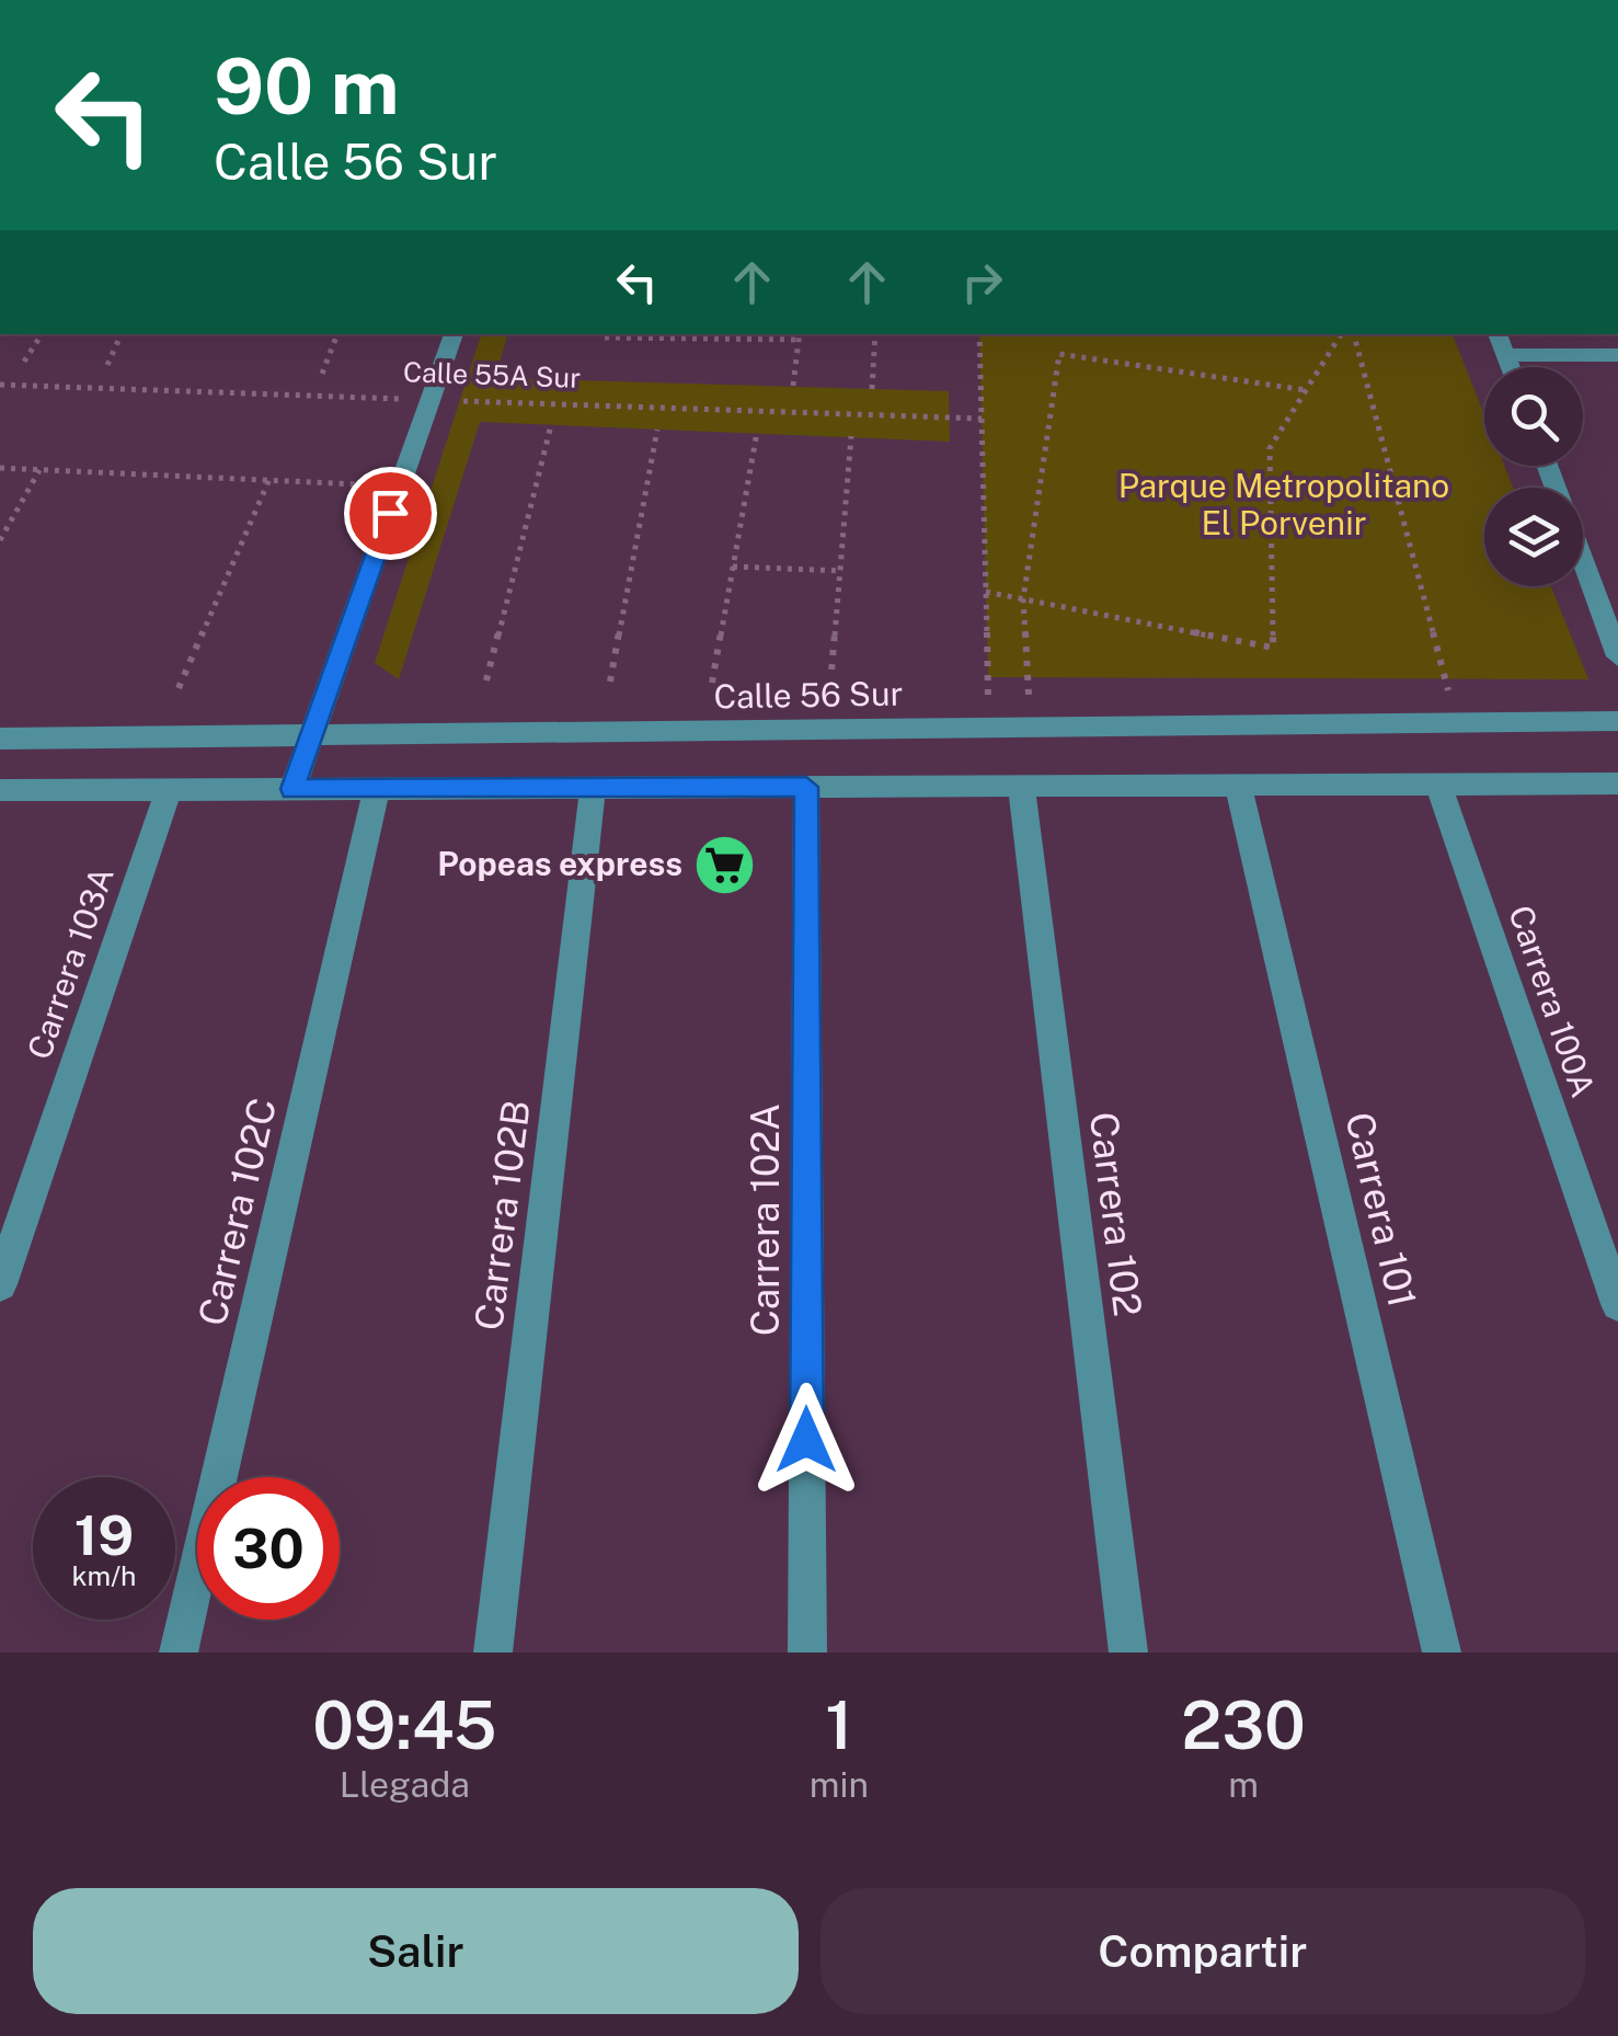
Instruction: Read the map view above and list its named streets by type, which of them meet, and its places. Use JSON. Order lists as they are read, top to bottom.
{
  "streets": {
    "street": [
      "Calle 56 Sur",
      "Carrera 103A",
      "Carrera 100A",
      "Carrera 101",
      "Carrera 102C",
      "Carrera 102",
      "Carrera 102B",
      "Carrera 102A"
    ],
    "path": ["Calle 55A Sur"]
  },
  "parks": ["Parque Metropolitano El Porvenir"],
  "places": {
    "supermarket": ["Popeas express"]
  },
  "page": {
    "turn": ["90 m", "Calle 56 Sur"],
    "speed": "19 km/h",
    "limit": "30",
    "eta": [
      "09:45",
      "Llegada",
      "1",
      "min",
      "230",
      "m"
    ],
    "buttons": ["Salir", "Compartir"]
  }
}
